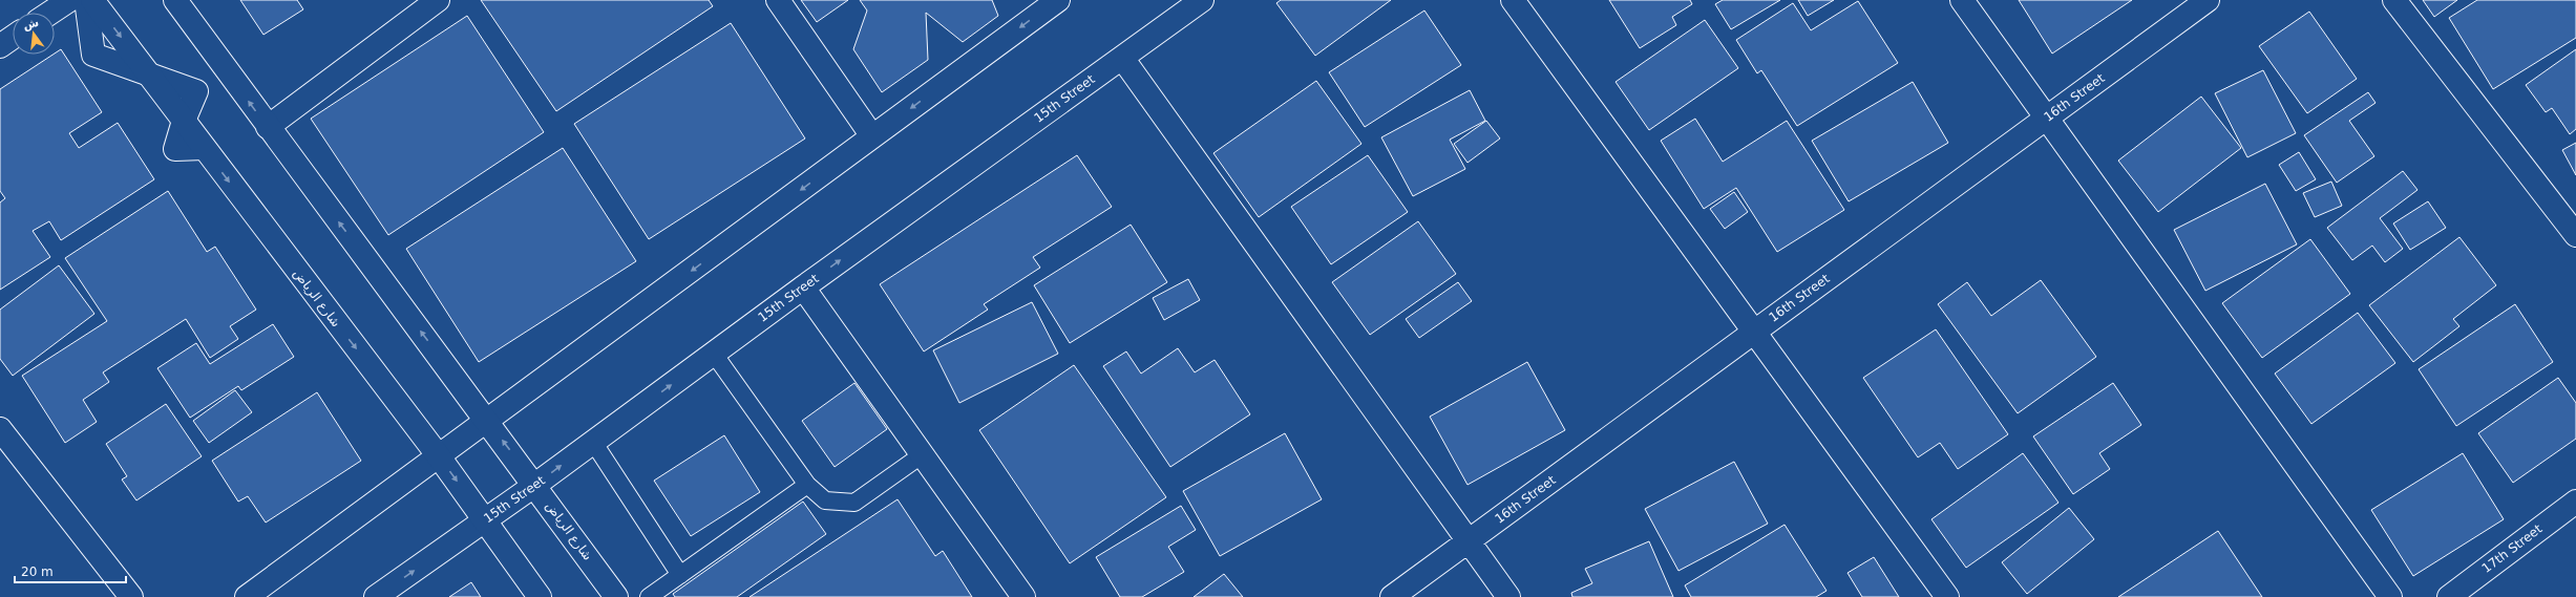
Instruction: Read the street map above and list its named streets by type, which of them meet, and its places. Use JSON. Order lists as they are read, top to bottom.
{
  "streets": {
    "street": [
      "16th Street",
      "15th Street",
      "شارع الرياض",
      "17th Street"
    ]
  },
  "crossings": [
    ["15th Street", "شارع الرياض"]
  ],
  "scale_bar": "20 m",
  "north": "top"
}
